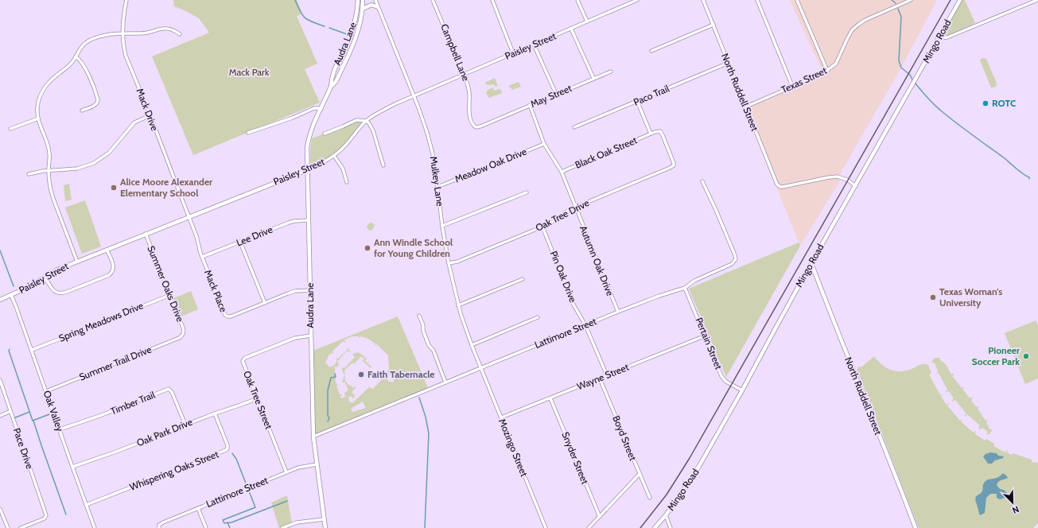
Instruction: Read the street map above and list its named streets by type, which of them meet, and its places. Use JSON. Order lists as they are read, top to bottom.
{
  "streets": {
    "street": [
      "Mingo Road",
      "Audra Lane",
      "Paisley Street",
      "Campbell Lane",
      "Texas Street",
      "North Ruddell Street",
      "Paco Trail",
      "May Street",
      "Mack Drive",
      "Black Oak Street",
      "Meadow Oak Drive",
      "Mulkey Lane",
      "Oak Tree Drive",
      "Lee Drive",
      "Autumn Oak Drive",
      "Pin Oak Drive",
      "Summer Oaks Drive",
      "Mack Place",
      "Spring Meadows Drive",
      "Lattimore Street",
      "Pertain Street",
      "Summer Trail Drive",
      "Wayne Street",
      "Oak Tree Street",
      "Timber Trail",
      "Oak Valley",
      "Oak Park Drive",
      "Boyd Street",
      "Mozingo Street",
      "Pace Drive",
      "Snyder Street",
      "Whispering Oaks Street"
    ]
  },
  "crossings": [
    ["Mingo Road", "North Ruddell Street"],
    ["Mingo Road", "Pertain Street"],
    ["Audra Lane", "Paisley Street"],
    ["Audra Lane", "Lee Drive"],
    ["Audra Lane", "Mack Place"],
    ["Audra Lane", "Lattimore Street"],
    ["Audra Lane", "Oak Tree Street"],
    ["Paisley Street", "Campbell Lane"],
    ["Paisley Street", "Mack Drive"],
    ["Paisley Street", "Mulkey Lane"],
    ["Paisley Street", "Summer Oaks Drive"],
    ["Paisley Street", "Mack Place"],
    ["Paisley Street", "Oak Valley"],
    ["Campbell Lane", "May Street"],
    ["Texas Street", "North Ruddell Street"],
    ["North Ruddell Street", "Paco Trail"],
    ["May Street", "Autumn Oak Drive"],
    ["Mack Drive", "Mack Place"],
    ["Black Oak Street", "Oak Tree Drive"],
    ["Black Oak Street", "Autumn Oak Drive"],
    ["Meadow Oak Drive", "Mulkey Lane"],
    ["Meadow Oak Drive", "Autumn Oak Drive"],
    ["Mulkey Lane", "Oak Tree Drive"],
    ["Mulkey Lane", "Lattimore Street"],
    ["Mulkey Lane", "Mozingo Street"],
    ["Oak Tree Drive", "Autumn Oak Drive"],
    ["Oak Tree Drive", "Pin Oak Drive"],
    ["Lee Drive", "Mack Place"],
    ["Autumn Oak Drive", "Lattimore Street"],
    ["Pin Oak Drive", "Lattimore Street"],
    ["Summer Oaks Drive", "Spring Meadows Drive"],
    ["Summer Oaks Drive", "Summer Trail Drive"],
    ["Spring Meadows Drive", "Oak Valley"],
    ["Lattimore Street", "Pertain Street"],
    ["Lattimore Street", "Oak Tree Street"],
    ["Lattimore Street", "Mozingo Street"],
    ["Pertain Street", "Wayne Street"],
    ["Summer Trail Drive", "Oak Valley"],
    ["Wayne Street", "Boyd Street"],
    ["Wayne Street", "Mozingo Street"],
    ["Wayne Street", "Snyder Street"],
    ["Oak Tree Street", "Oak Park Drive"],
    ["Timber Trail", "Oak Valley"],
    ["Timber Trail", "Oak Park Drive"],
    ["Oak Valley", "Oak Park Drive"],
    ["Oak Valley", "Whispering Oaks Street"],
    ["Oak Park Drive", "Whispering Oaks Street"]
  ],
  "parks": ["Mack Park"],
  "places": [
    "ROTC",
    "Alice Moore Alexander Elementary School",
    "Ann Windle School for Young Children",
    "Texas Woman's University",
    "Pioneer Soccer Park",
    "Faith Tabernacle"
  ],
  "north": "bottom right"
}
